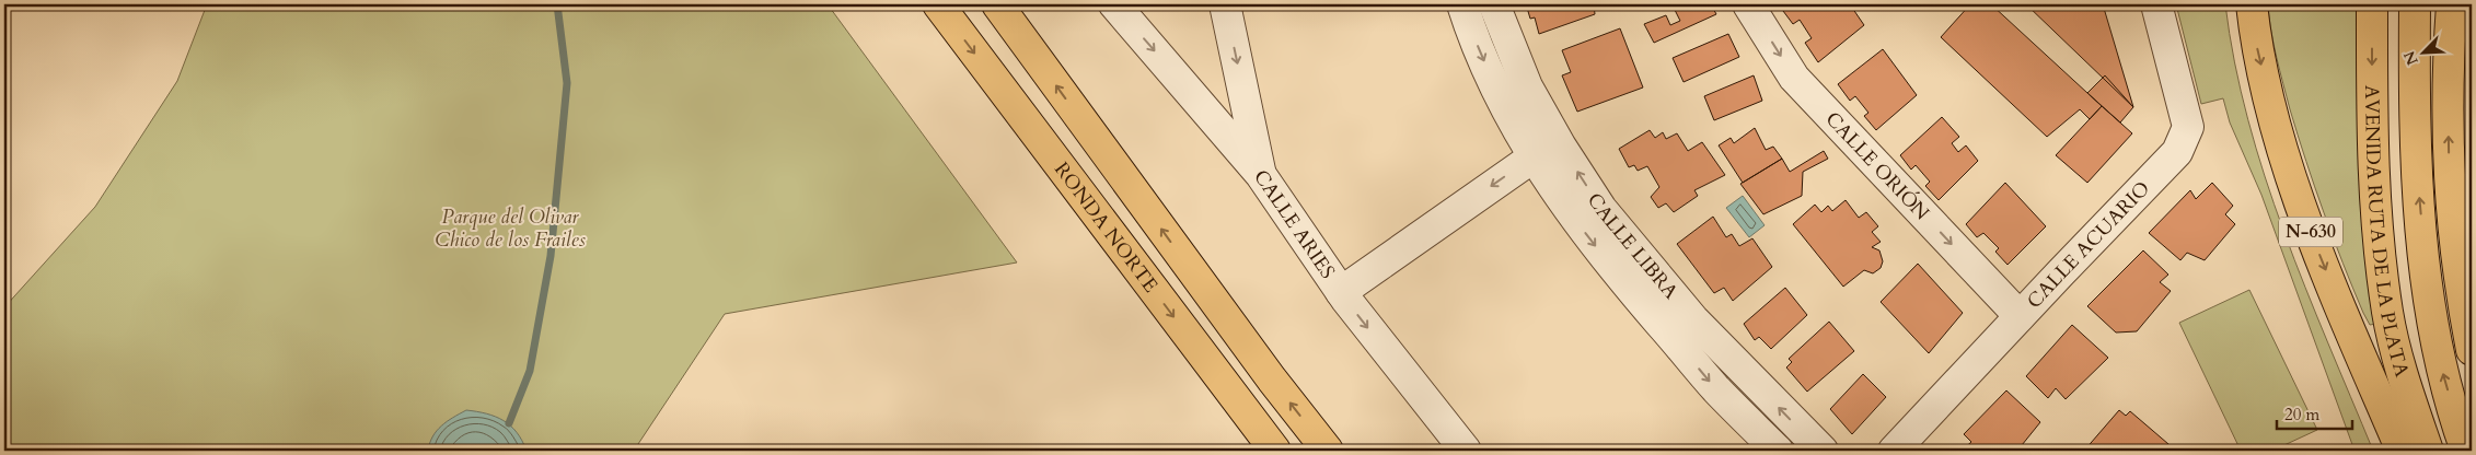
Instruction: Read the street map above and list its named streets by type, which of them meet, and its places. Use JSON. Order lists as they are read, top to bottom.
{
  "streets": {
    "main road": ["RONDA NORTE", "AVENIDA RUTA DE LA PLATA", "N-630"],
    "street": [
      "CALLE ORIÓN",
      "CALLE ARIES",
      "CALLE LIBRA",
      "CALLE ACUARIO"
    ]
  },
  "crossings": [
    ["CALLE ORIÓN", "CALLE ACUARIO"]
  ],
  "one_way": ["CALLE ORIÓN", "CALLE ARIES"],
  "parks": ["Parque del Olivar Chico de los Frailes"],
  "scale_bar": "20 m",
  "north": "bottom left"
}
